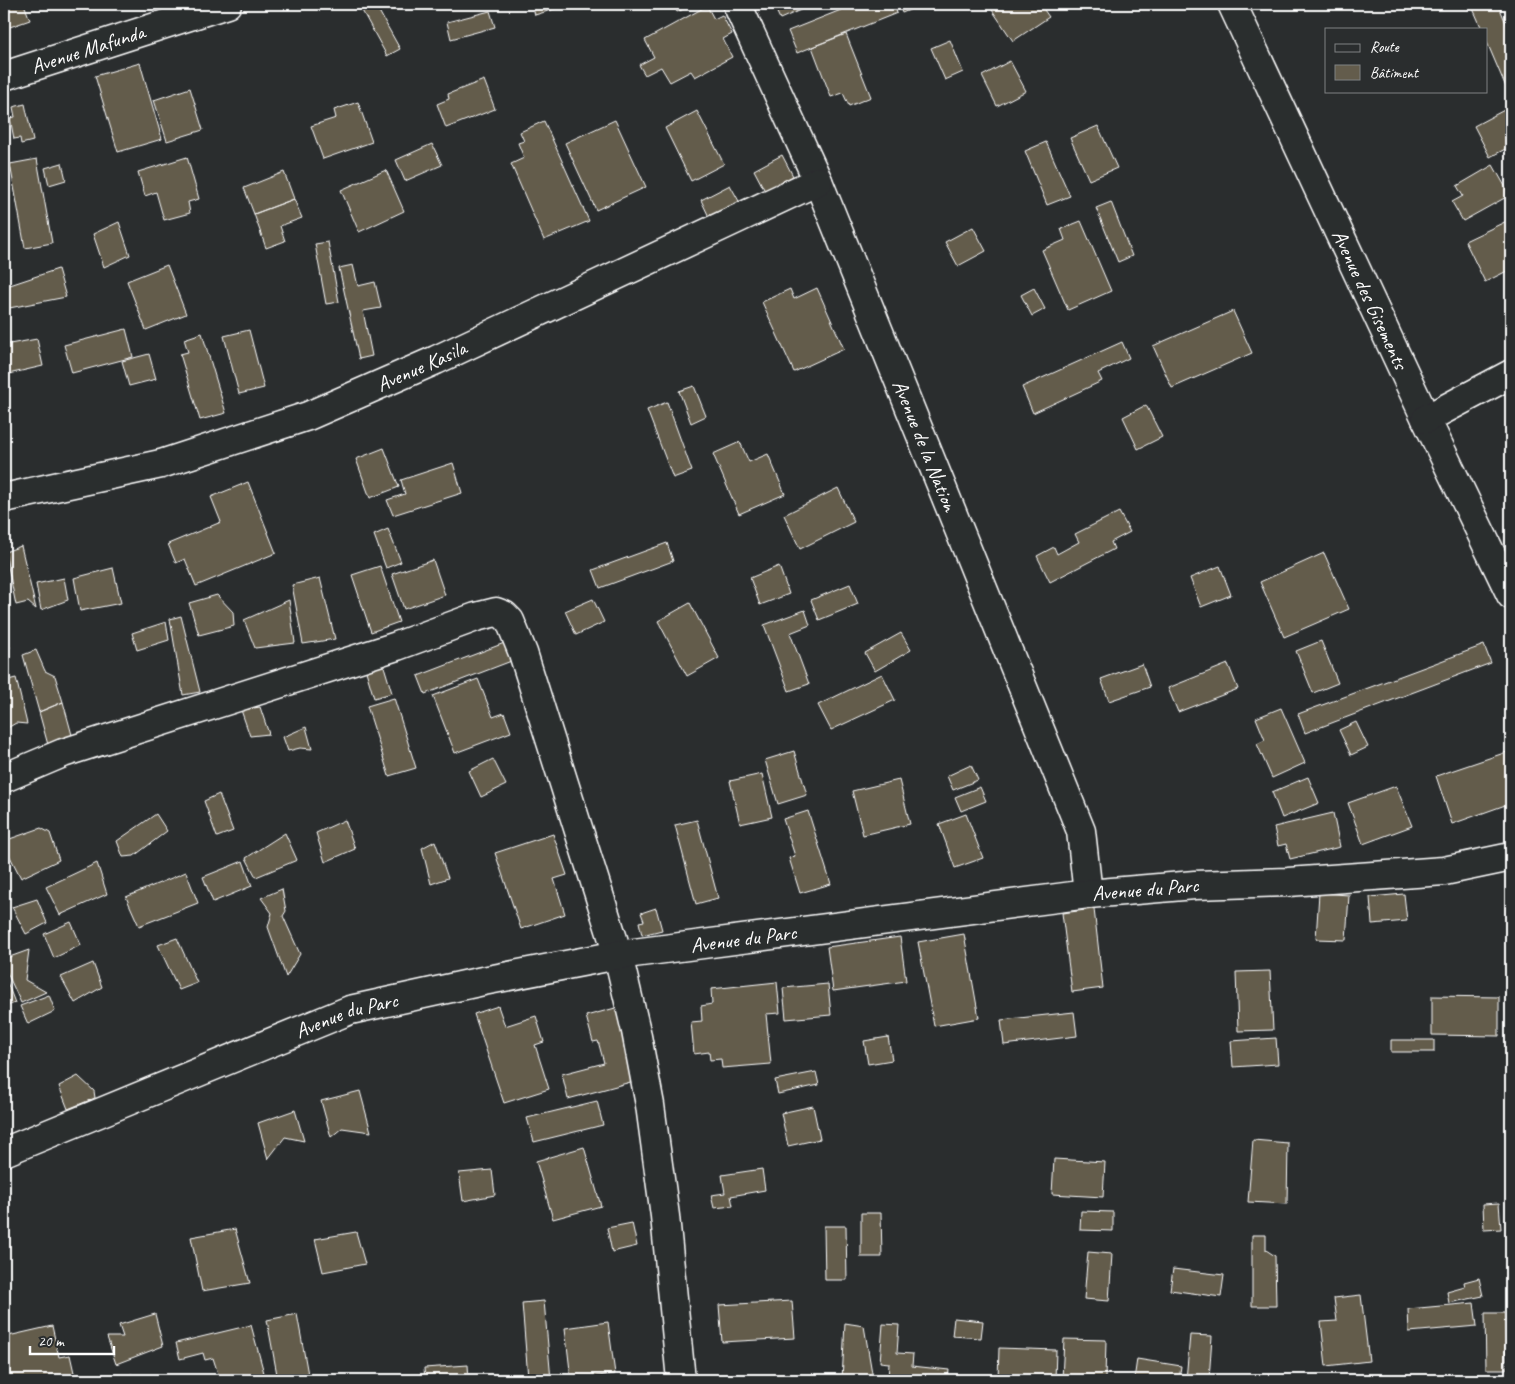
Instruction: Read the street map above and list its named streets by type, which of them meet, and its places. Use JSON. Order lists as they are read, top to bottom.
{
  "streets": {
    "street": [
      "Avenue Mafunda",
      "Avenue des Gisements",
      "Avenue Kasila",
      "Avenue de la Nation",
      "Avenue du Parc"
    ]
  },
  "crossings": [
    ["Avenue Kasila", "Avenue de la Nation"],
    ["Avenue de la Nation", "Avenue du Parc"]
  ],
  "legend": ["Route", "Bâtiment"],
  "scale_bar": "20 m"
}
